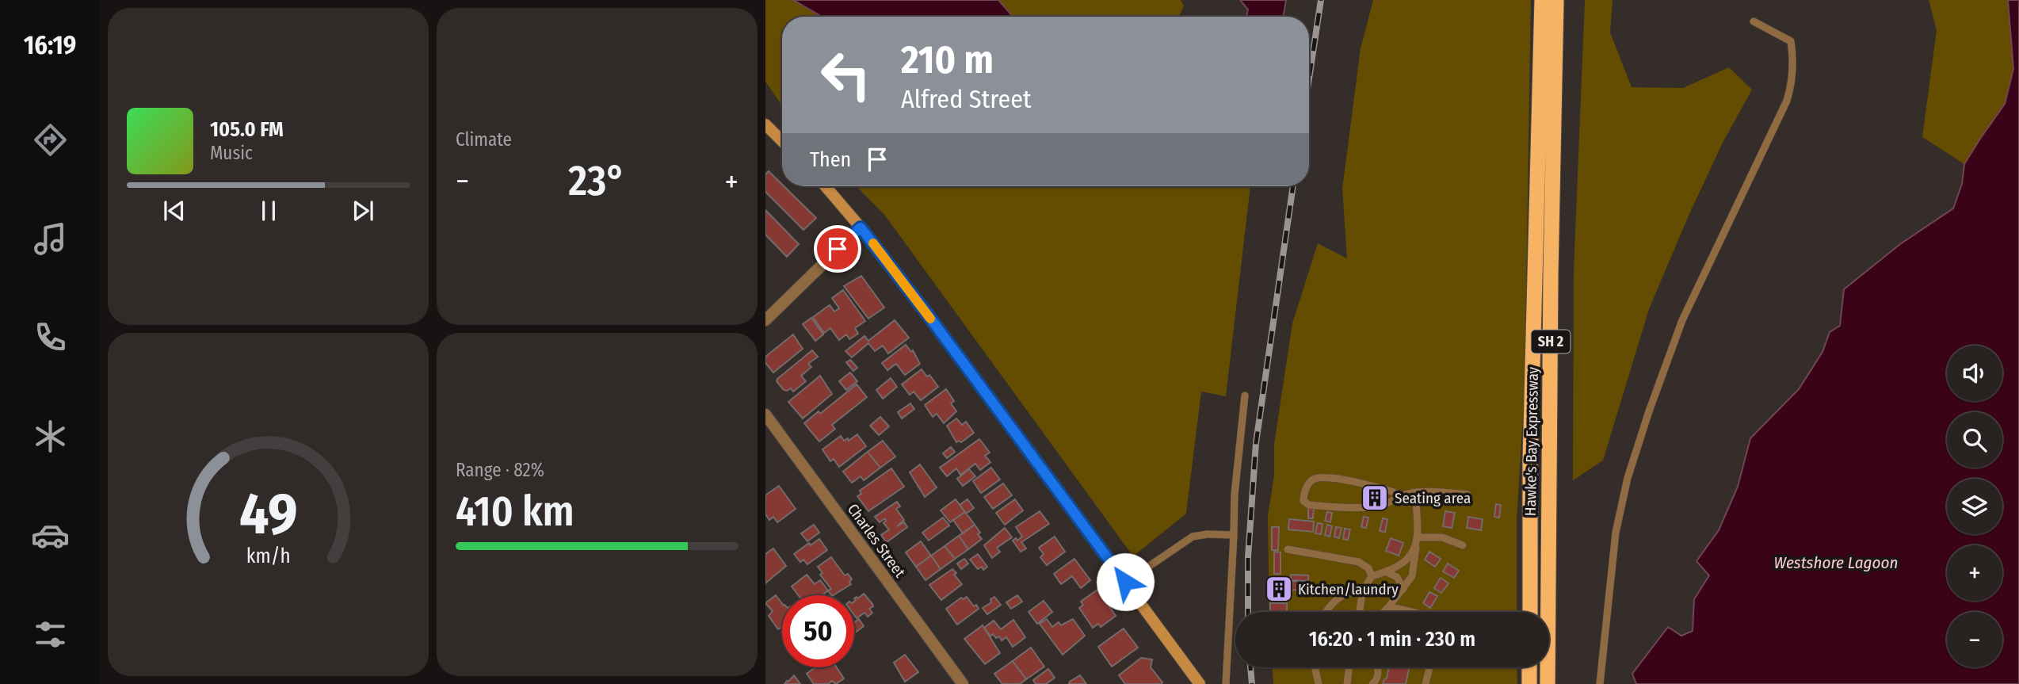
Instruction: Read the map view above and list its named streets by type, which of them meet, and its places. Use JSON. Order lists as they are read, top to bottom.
{
  "streets": {
    "highway": ["SH 2", "Hawke's Bay Expressway"],
    "street": ["Charles Street"]
  },
  "water": ["Westshore Lagoon"],
  "places": {
    "building": ["Seating area", "Kitchen/laundry"]
  },
  "page": {
    "tabs": "16:19",
    "tile": [
      "Climate",
      ["Range · 82%", "410 km"]
    ],
    "turn": ["210 m", "Alfred Street"],
    "song": ["105.0 FM", "Music"],
    "then": "Then",
    "heat": ["−", "23°", "+"],
    "map_buttons": ["+", "−"],
    "limit": "50",
    "trip": "16:20 · 1 min · 230 m",
    "gauge": ["49", "km/h"]
  }
}
